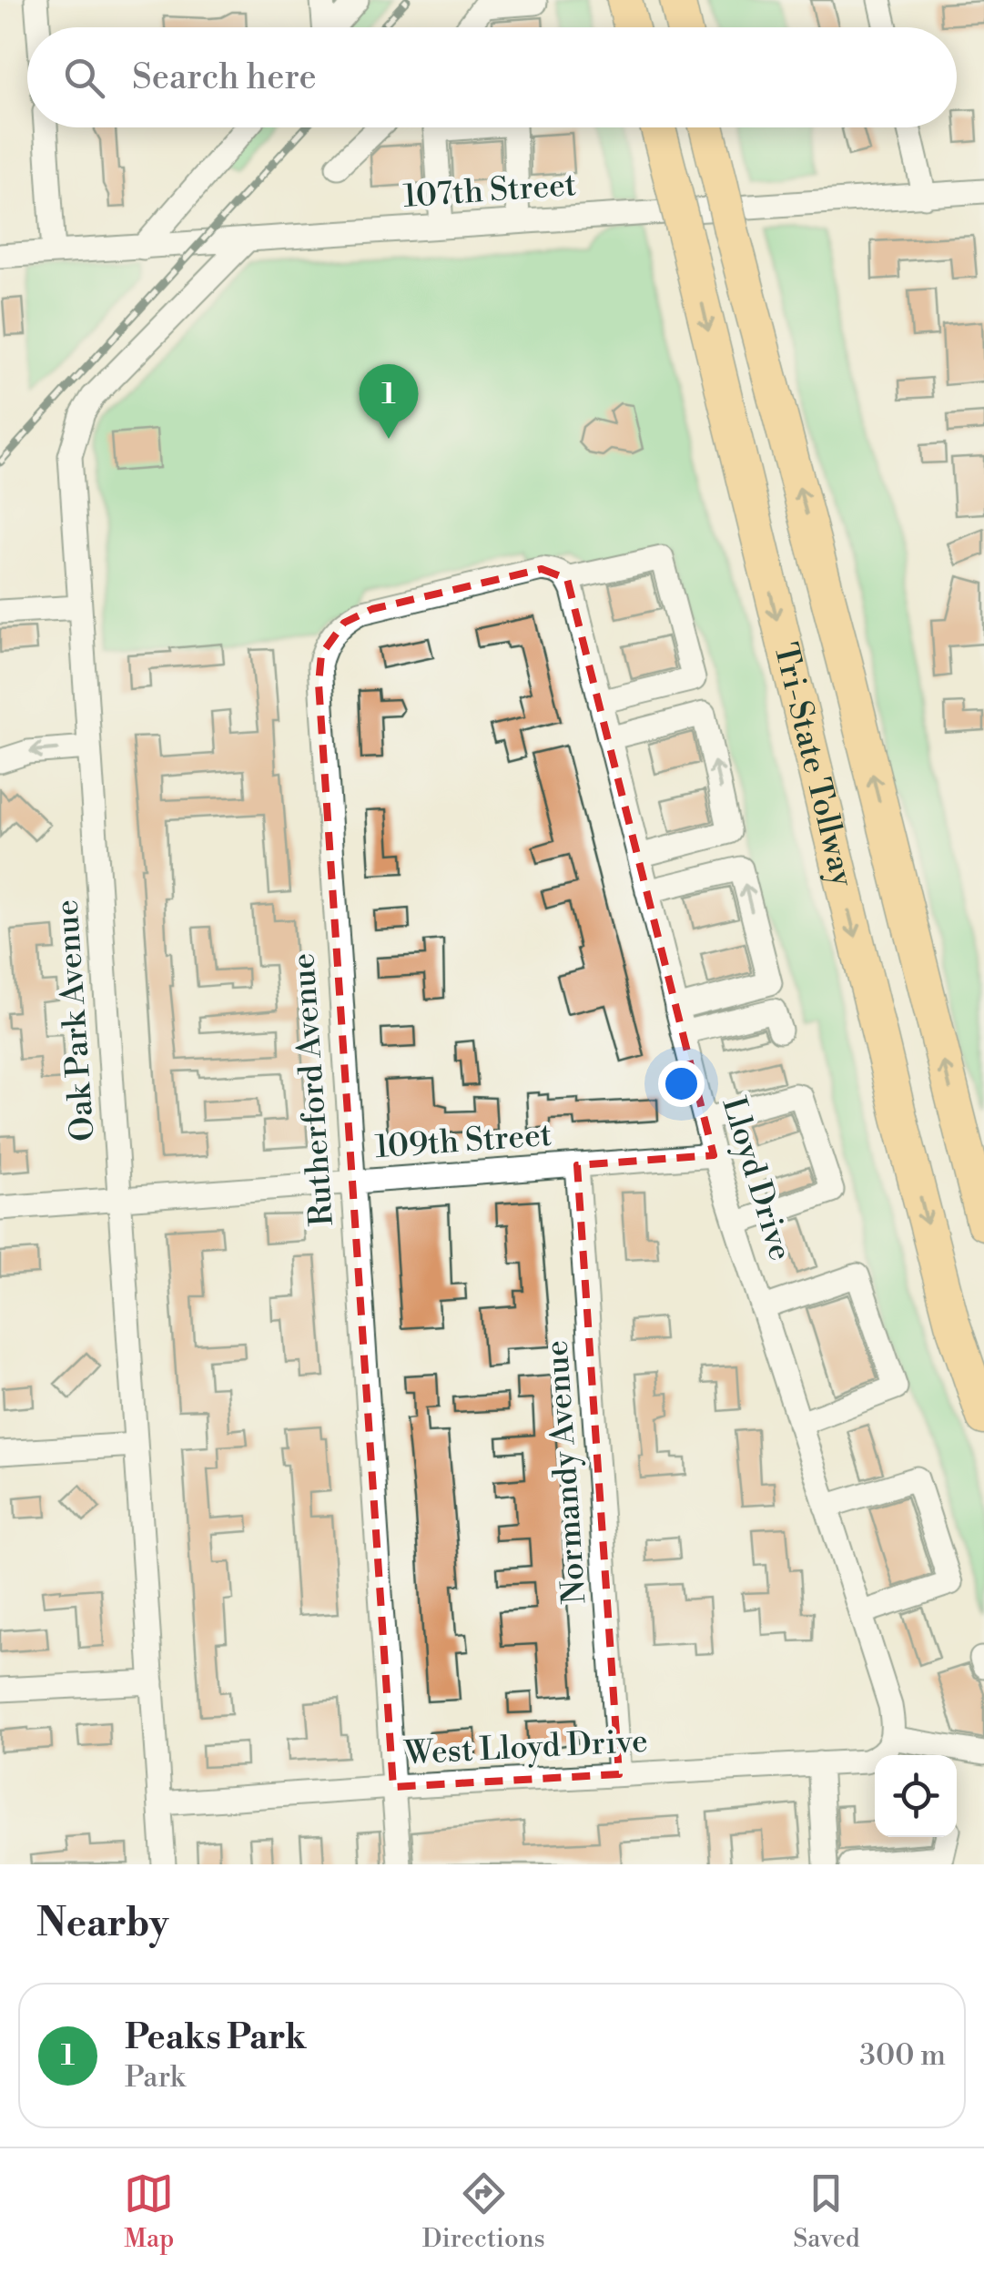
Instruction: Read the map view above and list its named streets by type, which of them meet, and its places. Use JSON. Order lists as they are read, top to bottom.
{
  "streets": {
    "highway": ["Tri-State Tollway"],
    "street": [
      "107th Street",
      "Oak Park Avenue",
      "Rutherford Avenue",
      "109th Street",
      "Lloyd Drive",
      "Normandy Avenue",
      "West Lloyd Drive"
    ]
  },
  "crossings": [
    ["107th Street", "Oak Park Avenue"],
    ["Oak Park Avenue", "109th Street"],
    ["Oak Park Avenue", "West Lloyd Drive"],
    ["Rutherford Avenue", "109th Street"],
    ["Rutherford Avenue", "Lloyd Drive"],
    ["Rutherford Avenue", "West Lloyd Drive"],
    ["109th Street", "Lloyd Drive"],
    ["109th Street", "Normandy Avenue"],
    ["Lloyd Drive", "West Lloyd Drive"],
    ["Normandy Avenue", "West Lloyd Drive"]
  ],
  "page": {
    "search": "Search here",
    "pins": "1",
    "heading": "Nearby",
    "list": [
      {
        "mark": "1",
        "name": "Peaks Park",
        "note": "Park",
        "value": "300 m"
      }
    ],
    "nav": ["Map", "Directions", "Saved"]
  }
}
